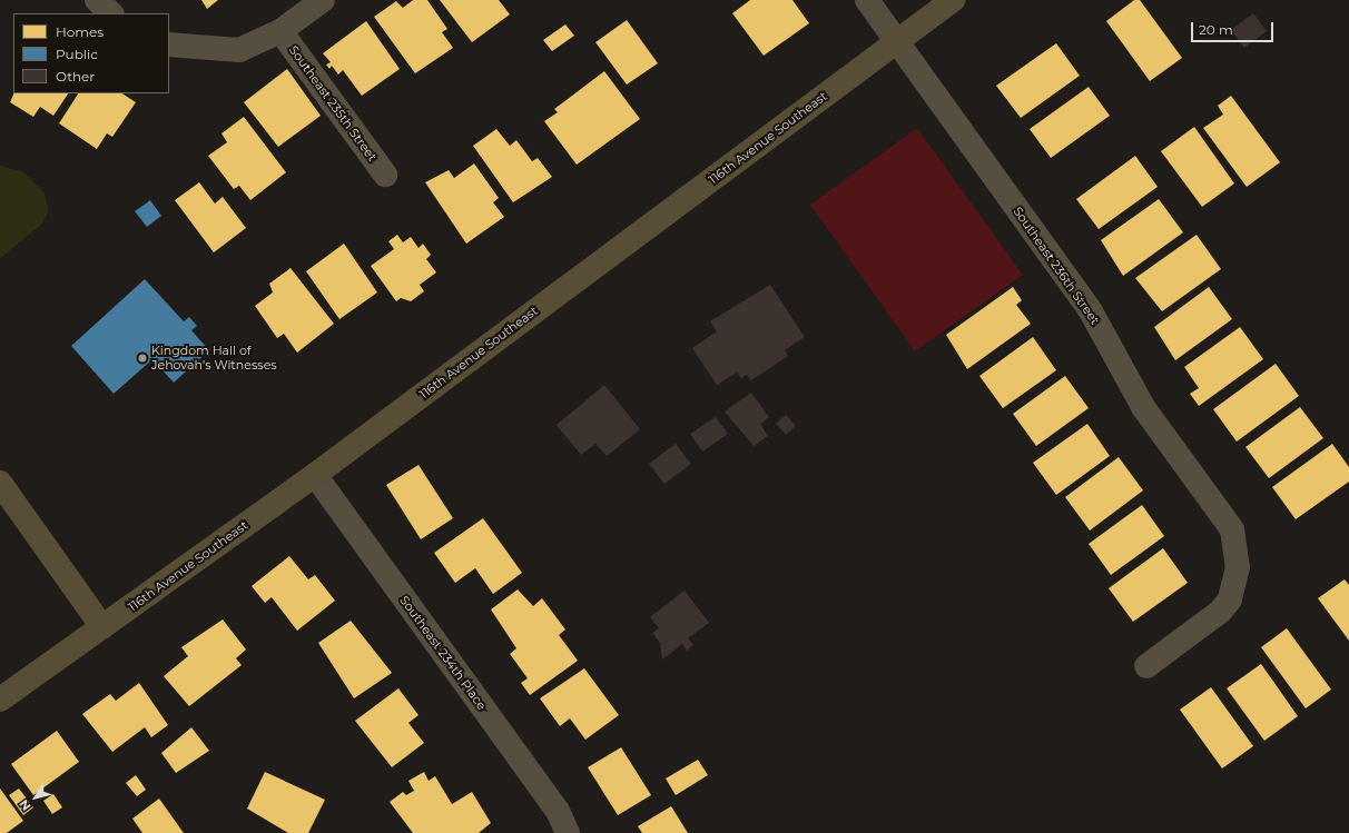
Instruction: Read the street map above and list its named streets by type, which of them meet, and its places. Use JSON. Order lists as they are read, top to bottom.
{
  "streets": {
    "main road": ["116th Avenue Southeast"],
    "street": ["Southeast 235th Street", "Southeast 236th Street", "Southeast 234th Place"]
  },
  "crossings": [
    ["116th Avenue Southeast", "Southeast 236th Street"],
    ["116th Avenue Southeast", "Southeast 234th Place"]
  ],
  "places": ["Kingdom Hall of Jehovah's Witnesses"],
  "legend": ["Homes", "Public", "Other"],
  "scale_bar": "20 m",
  "north": "bottom left"
}
